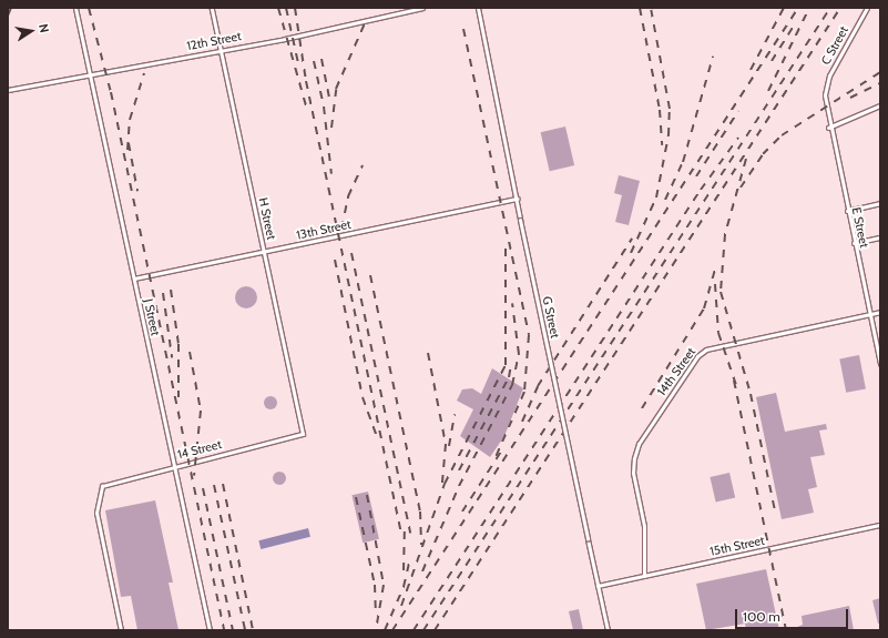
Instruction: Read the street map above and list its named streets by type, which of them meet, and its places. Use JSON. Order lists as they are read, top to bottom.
{
  "streets": {
    "lane": [
      "12th Street",
      "C Street",
      "H Street",
      "E Street",
      "13th Street",
      "J Street",
      "G Street",
      "14th Street",
      "14 Street",
      "15th Street"
    ]
  },
  "crossings": [
    ["12th Street", "H Street"],
    ["12th Street", "J Street"],
    ["C Street", "E Street"],
    ["H Street", "13th Street"],
    ["H Street", "14 Street"],
    ["E Street", "14th Street"],
    ["13th Street", "J Street"],
    ["13th Street", "G Street"],
    ["J Street", "14 Street"],
    ["G Street", "15th Street"],
    ["14th Street", "15th Street"]
  ],
  "scale_bar": "100 m",
  "north": "right"
}
